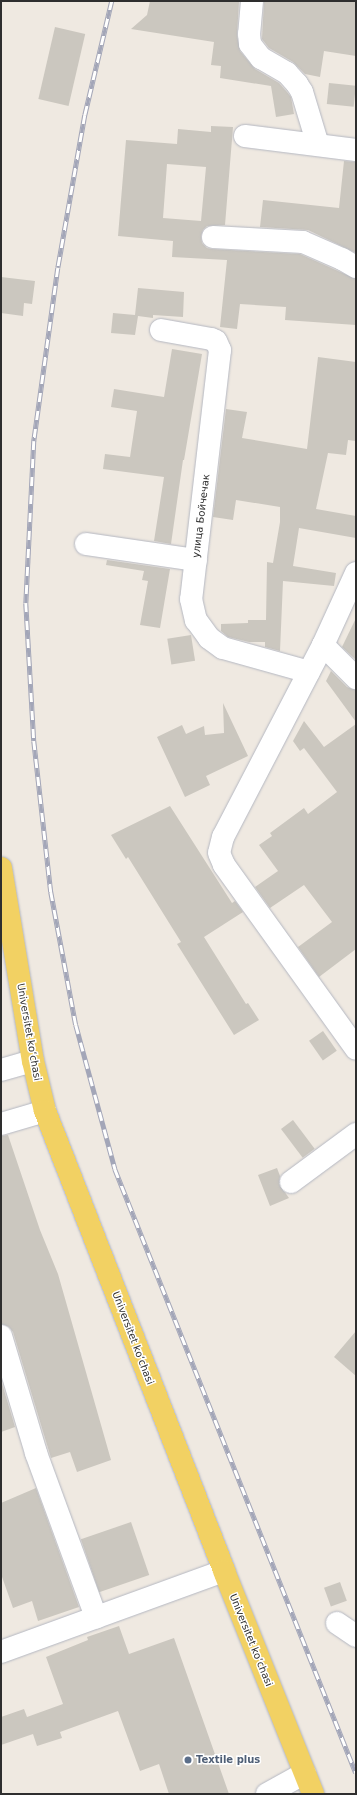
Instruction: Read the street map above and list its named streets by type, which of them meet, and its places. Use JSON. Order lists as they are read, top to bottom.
{
  "streets": {
    "main road": ["Universitet kо‘chasi"],
    "street": ["улица Бойчечак"]
  },
  "places": ["Textile plus"]
}
